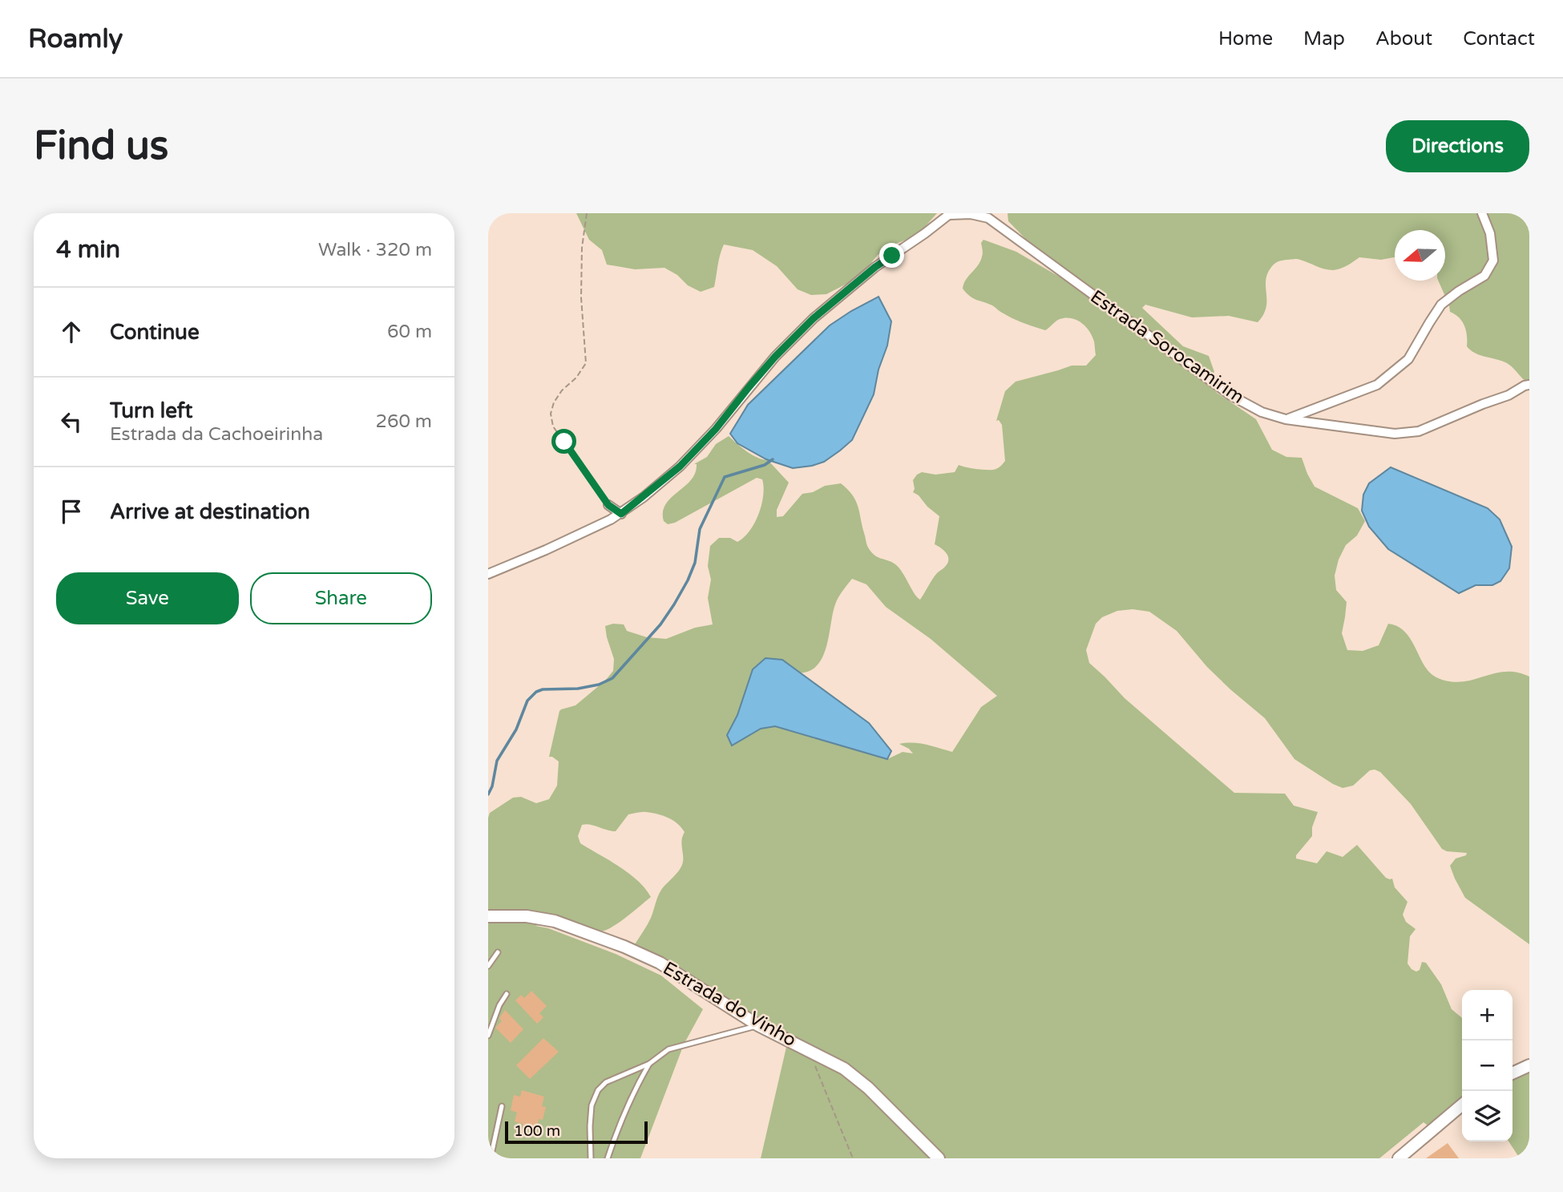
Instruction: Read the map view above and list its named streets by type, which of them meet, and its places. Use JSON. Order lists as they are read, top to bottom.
{
  "streets": {
    "main road": ["Estrada do Vinho"],
    "street": ["Estrada Sorocamirim"]
  },
  "scale_bar": "100 m",
  "north": "left",
  "page": {
    "header": "Roamly",
    "nav": [
      "Home",
      "Map",
      "About",
      "Contact"
    ],
    "buttons": [
      "Directions",
      ["Save", "Share"]
    ],
    "title": "Find us",
    "heading": ["4 min", "Walk · 320 m"],
    "list": [
      ["Continue", "60 m"],
      ["Turn left", "Estrada da Cachoeirinha", "260 m"],
      "Arrive at destination"
    ],
    "map_buttons": ["+", "−"],
    "scale": "100 m"
  }
}
